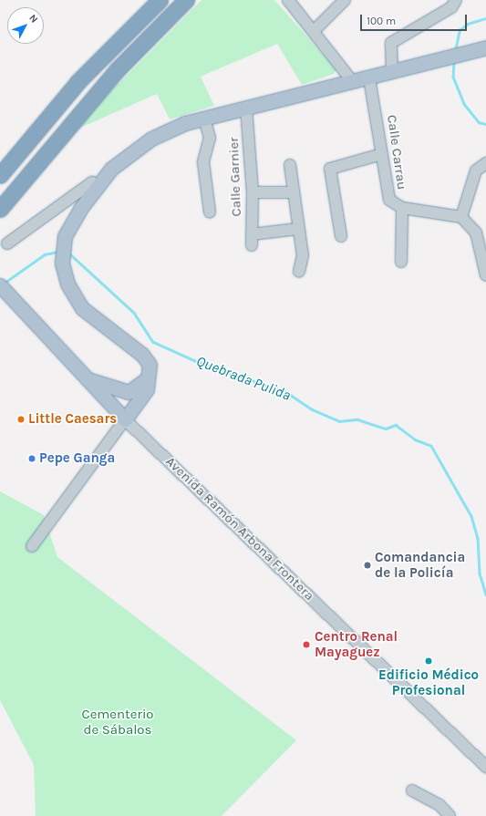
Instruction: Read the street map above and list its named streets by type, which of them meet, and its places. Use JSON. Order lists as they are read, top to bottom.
{
  "streets": {
    "main road": ["Avenida Ramón Arbona Frontera"],
    "street": ["Calle Carrau", "Calle Garnier"]
  },
  "water": ["Quebrada Pulida"],
  "parks": ["Cementerio de Sábalos"],
  "places": [
    "Little Caesars",
    "Pepe Ganga",
    "Comandancia de la Policía",
    "Centro Renal Mayaguez",
    "Edificio Médico Profesional"
  ],
  "scale_bar": "100 m",
  "north": "top right"
}
